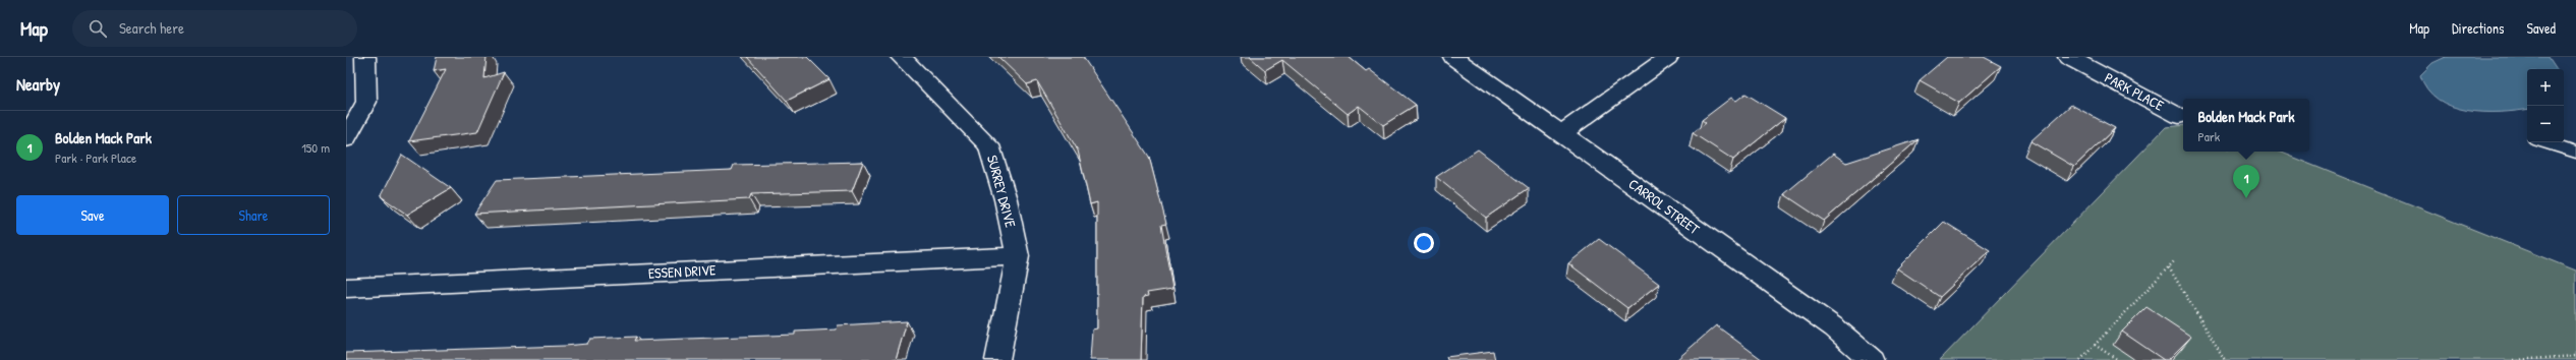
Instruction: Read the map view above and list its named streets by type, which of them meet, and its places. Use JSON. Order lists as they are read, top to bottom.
{
  "streets": {
    "street": [
      "PARK PLACE",
      "SURREY DRIVE",
      "CARROL STREET",
      "ESSEN DRIVE"
    ]
  },
  "crossings": [
    ["SURREY DRIVE", "ESSEN DRIVE"]
  ],
  "page": {
    "header": "Map",
    "search": "Search here",
    "nav": ["Map", "Directions", "Saved"],
    "heading": "Nearby",
    "map_buttons": ["+", "−"],
    "popup": ["Bolden Mack Park", "Park"],
    "list": [
      {
        "mark": "1",
        "name": "Bolden Mack Park",
        "note": "Park · Park Place",
        "value": "150 m"
      }
    ],
    "pins": "1",
    "buttons": ["Save", "Share"]
  }
}
